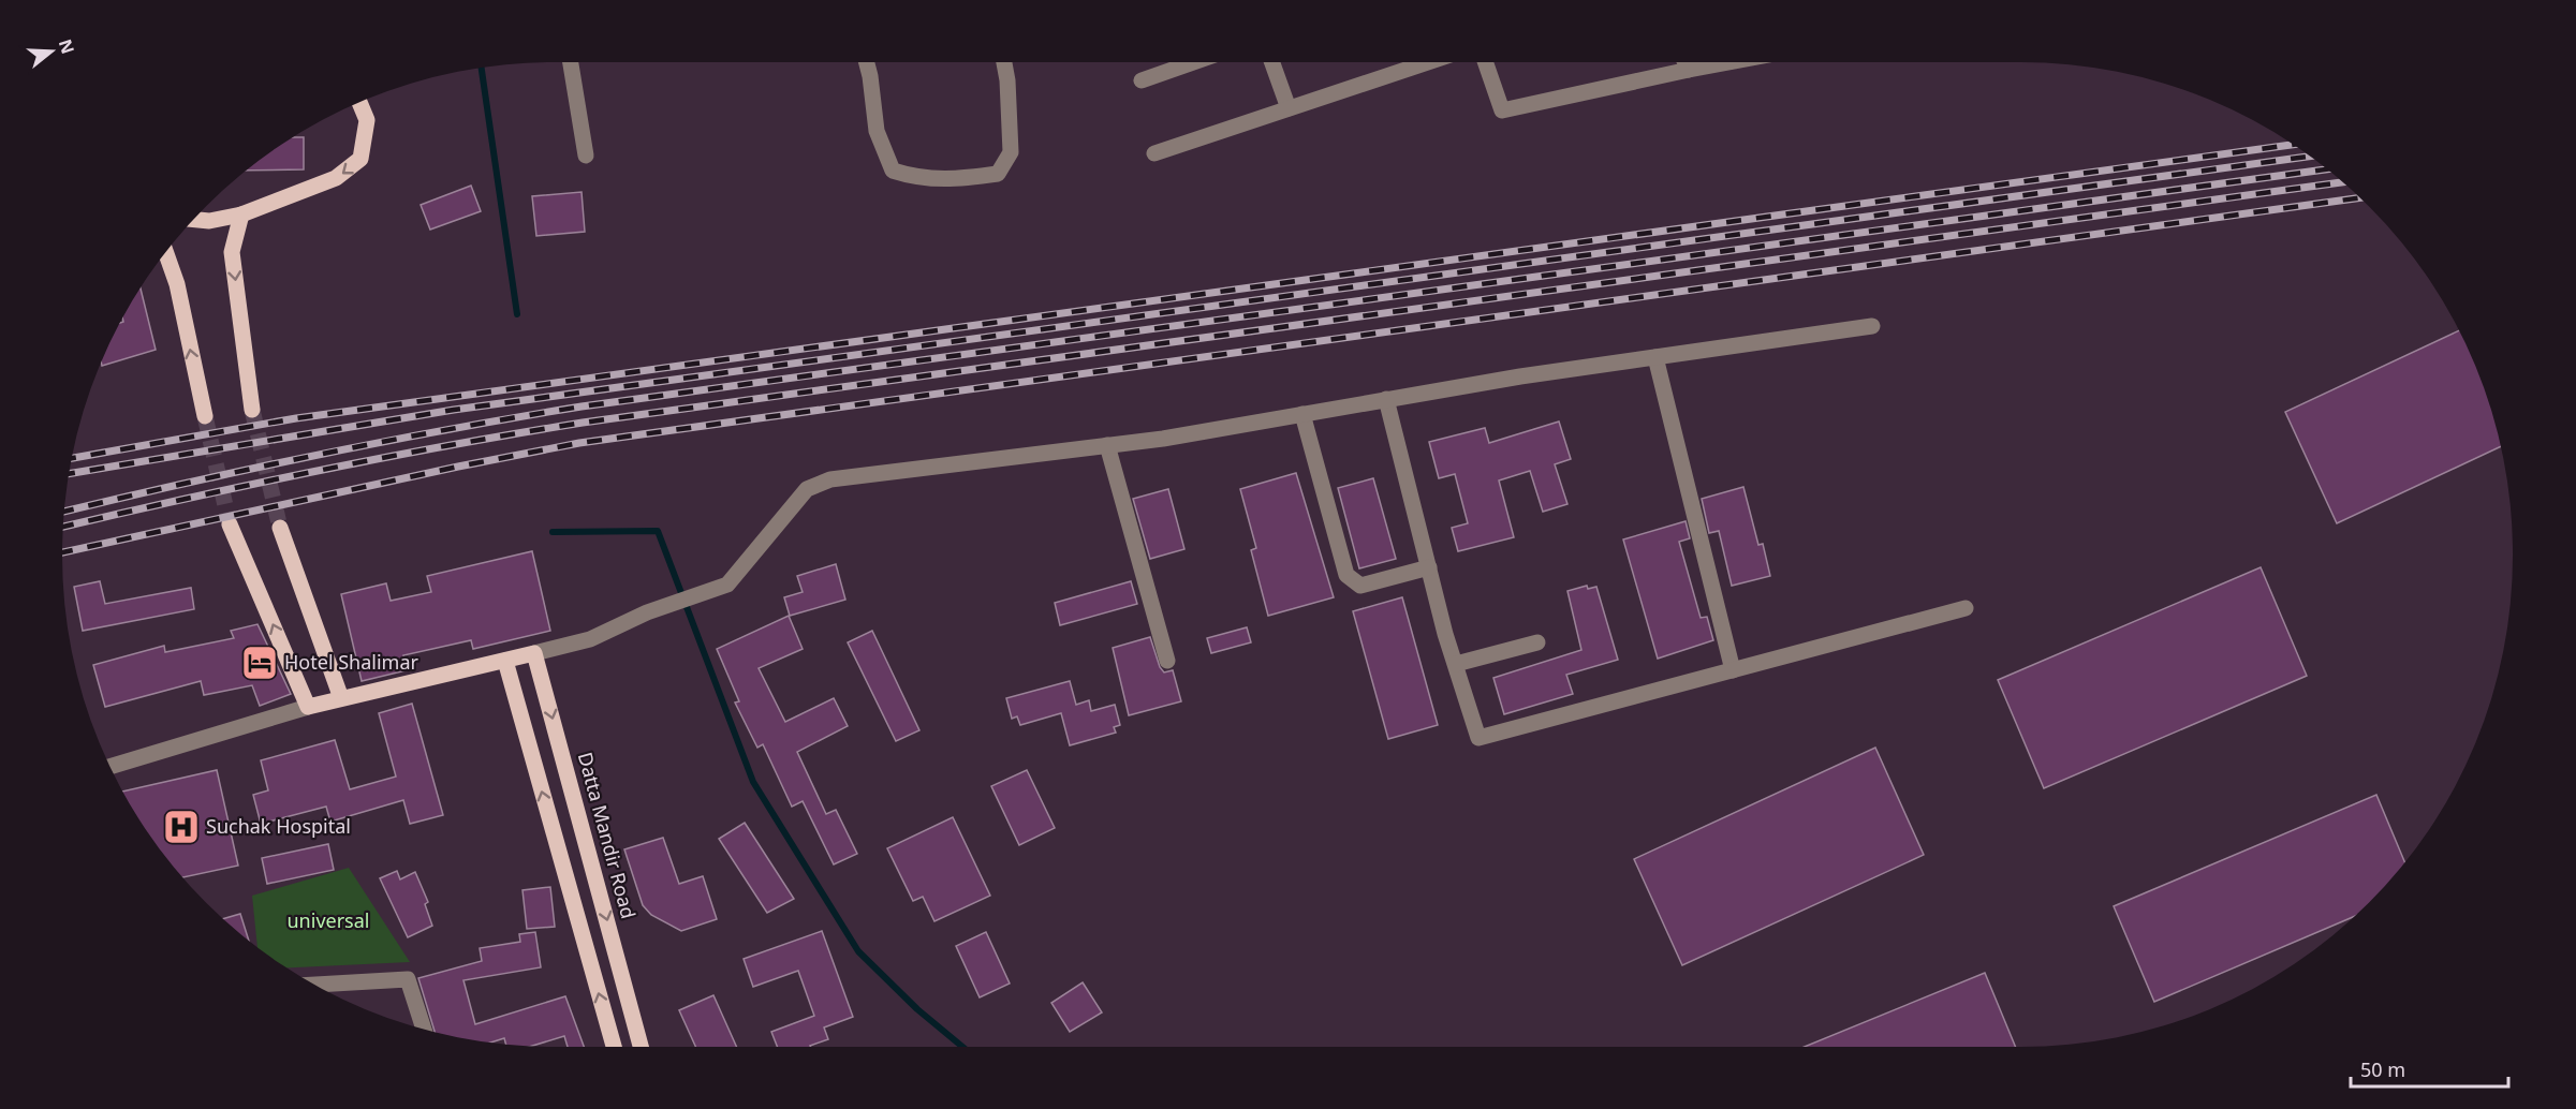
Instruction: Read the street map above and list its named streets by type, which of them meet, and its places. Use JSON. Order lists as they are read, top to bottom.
{
  "streets": {
    "main road": ["Datta Mandir Road"]
  },
  "parks": ["universal"],
  "places": {
    "hotel": ["Hotel Shalimar"],
    "hospital": ["Suchak Hospital"]
  },
  "scale_bar": "50 m",
  "north": "right"
}
